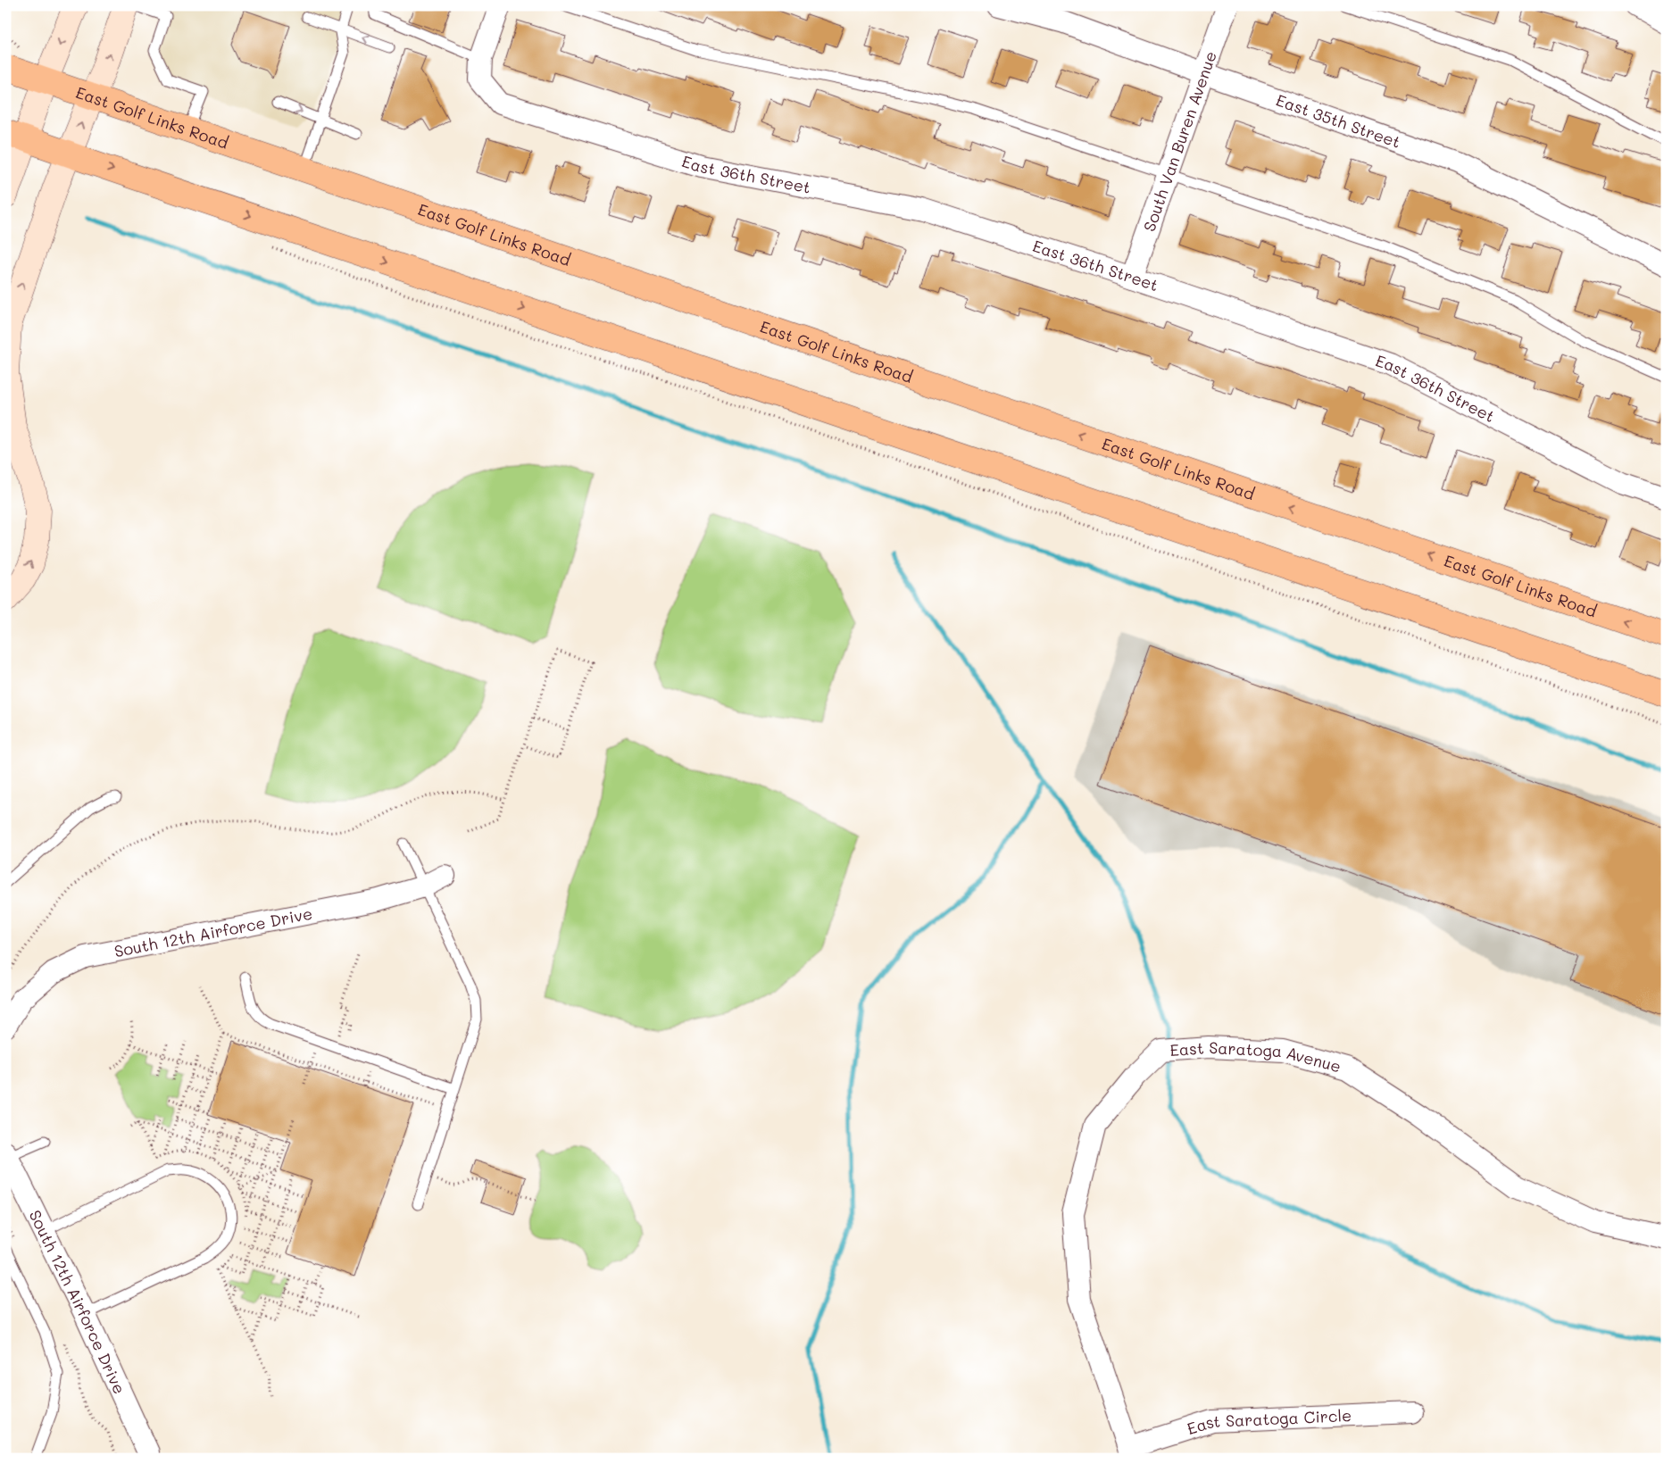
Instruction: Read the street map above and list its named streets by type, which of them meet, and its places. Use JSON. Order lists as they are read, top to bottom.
{
  "streets": {
    "main road": ["East Golf Links Road"],
    "street": [
      "East 35th Street",
      "South Van Buren Avenue",
      "East 36th Street",
      "South 12th Airforce Drive",
      "East Saratoga Avenue",
      "East Saratoga Circle"
    ]
  },
  "crossings": [
    ["East 35th Street", "South Van Buren Avenue"],
    ["South Van Buren Avenue", "East 36th Street"],
    ["East Saratoga Avenue", "East Saratoga Circle"]
  ]
}
